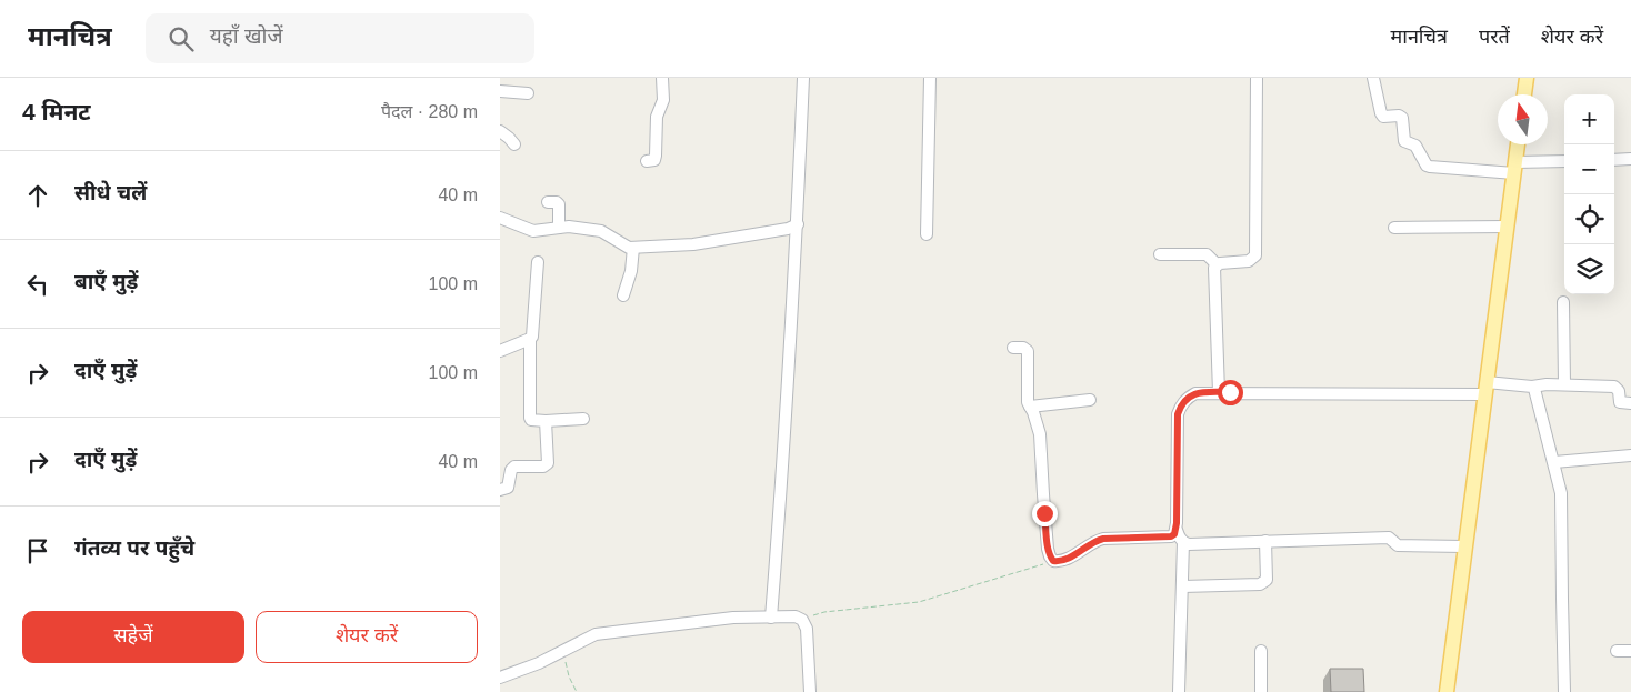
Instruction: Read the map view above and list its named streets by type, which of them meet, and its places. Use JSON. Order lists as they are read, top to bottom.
{
  "north": "top",
  "page": {
    "header": "मानचित्र",
    "search": "यहाँ खोजें",
    "nav": ["मानचित्र", "परतें", "शेयर करें"],
    "heading": ["4 मिनट", "पैदल · 280 m"],
    "map_buttons": ["+", "−"],
    "list": [
      ["सीधे चलें", "40 m"],
      ["बाएँ मुड़ें", "100 m"],
      ["दाएँ मुड़ें", "100 m"],
      ["दाएँ मुड़ें", "40 m"],
      "गंतव्य पर पहुँचे"
    ],
    "buttons": ["सहेजें", "शेयर करें"]
  }
}
